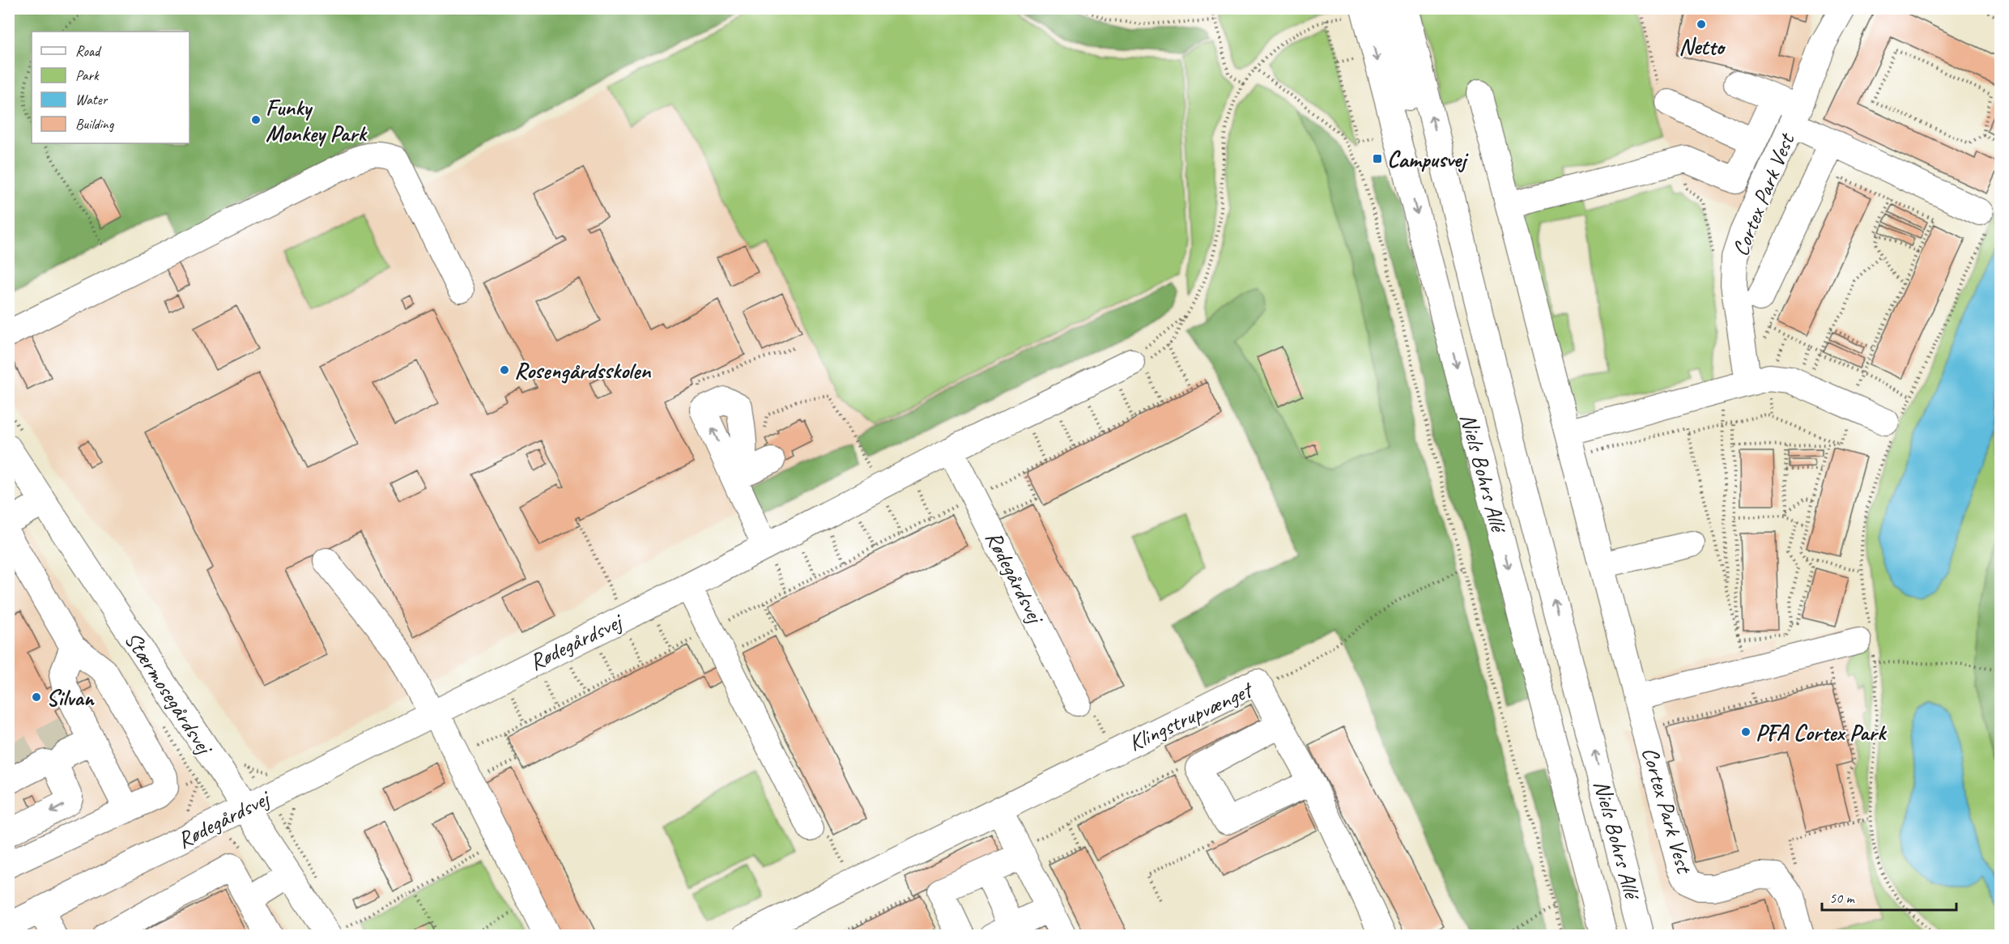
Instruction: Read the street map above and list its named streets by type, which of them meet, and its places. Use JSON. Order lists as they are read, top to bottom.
{
  "streets": {
    "street": [
      "Cortex Park Vest",
      "Niels Bohrs Allé",
      "Rødegårdsvej",
      "Stærmosegårdsvej",
      "Klingstrupvænget"
    ]
  },
  "crossings": [
    ["Rødegårdsvej", "Stærmosegårdsvej"]
  ],
  "places": {
    "other": [
      "Netto",
      "Funky Monkey Park",
      "Rosengårdsskolen",
      "Silvan",
      "PFA Cortex Park"
    ],
    "transit": ["Campusvej"]
  },
  "legend": [
    "Road",
    "Park",
    "Water",
    "Building"
  ],
  "scale_bar": "50 m"
}
